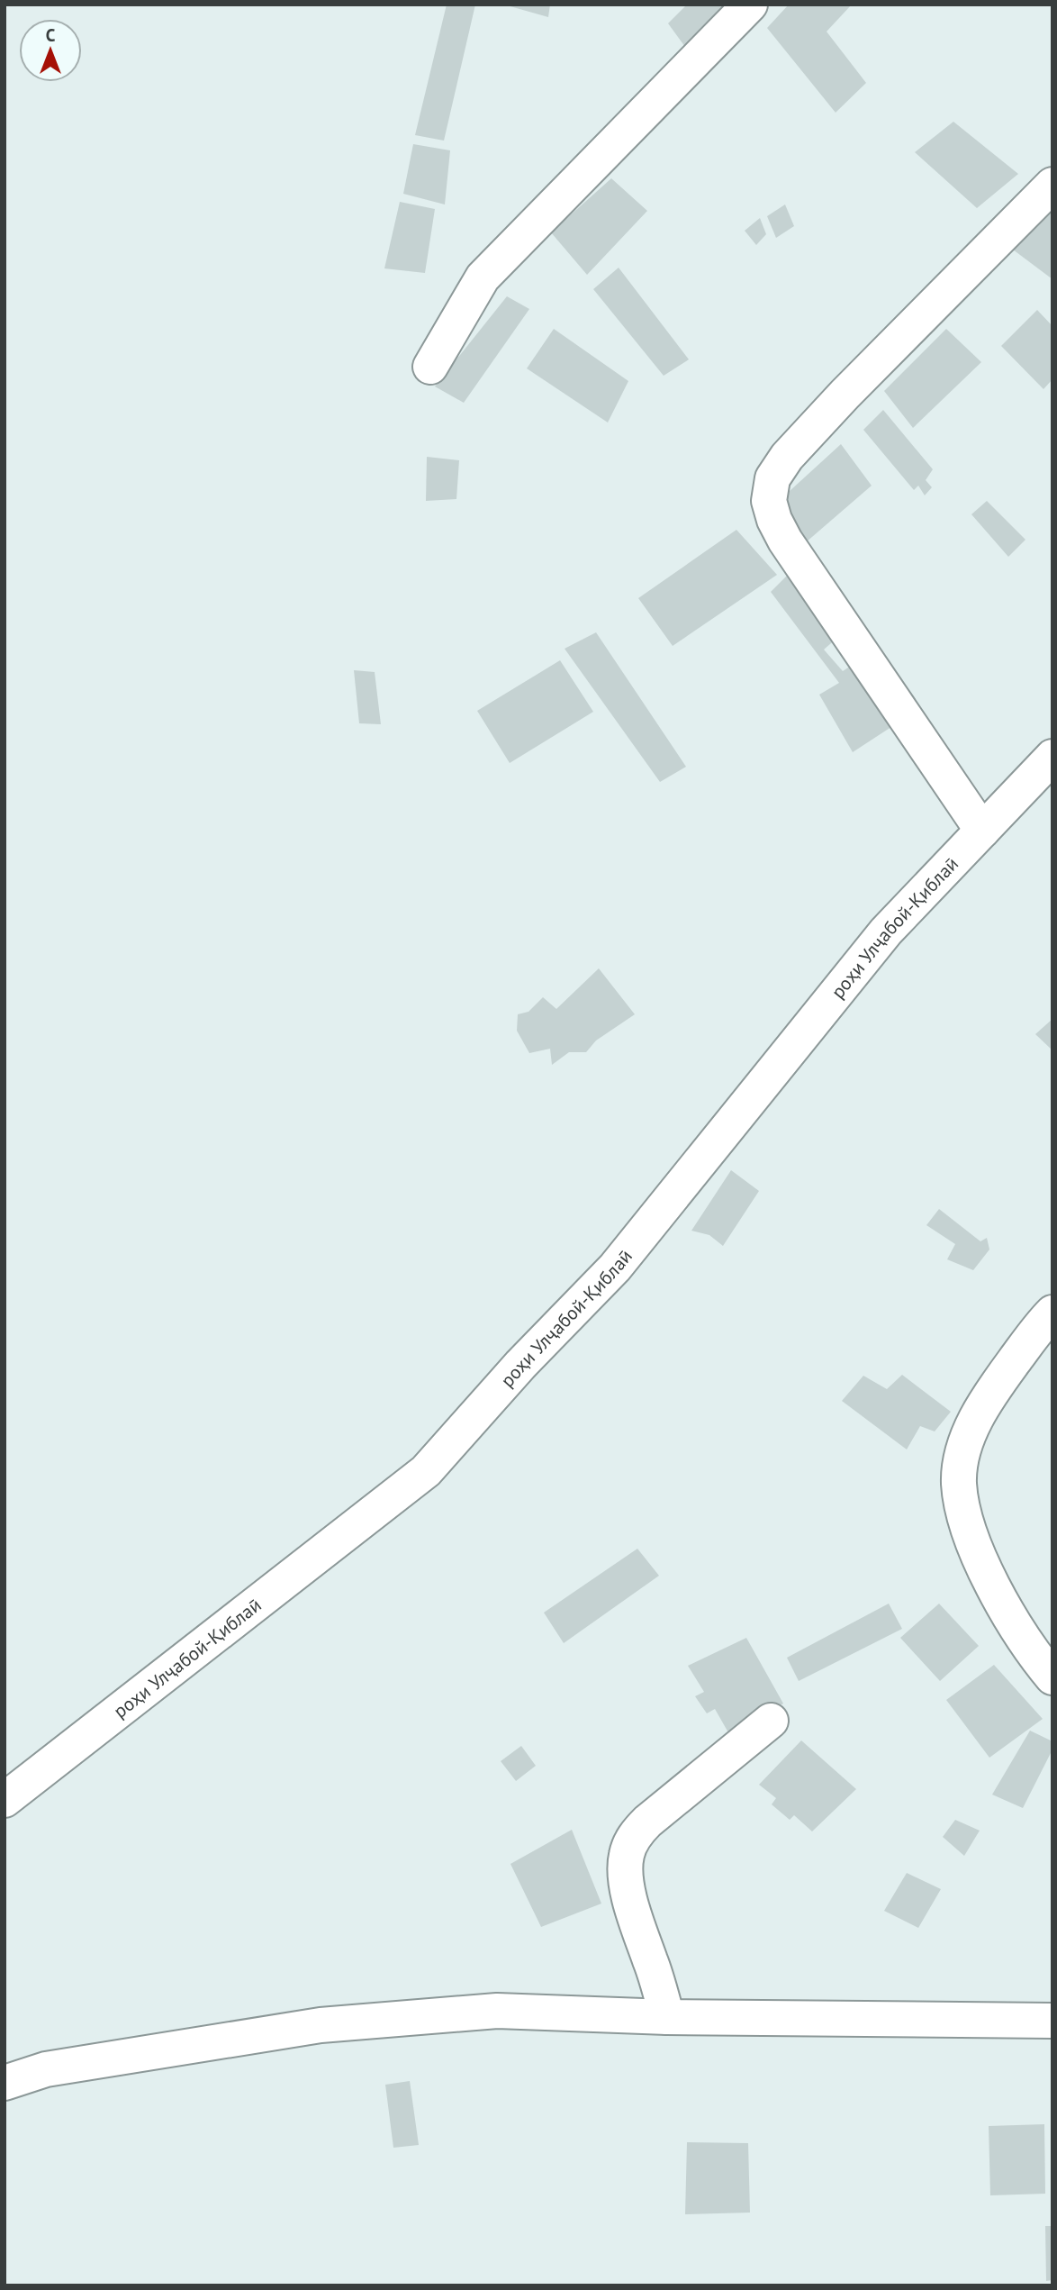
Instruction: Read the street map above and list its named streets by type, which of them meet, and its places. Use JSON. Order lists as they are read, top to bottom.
{
  "streets": {
    "street": ["роҳи Улҷабой-Қиблаӣ"]
  },
  "north": "top"
}
